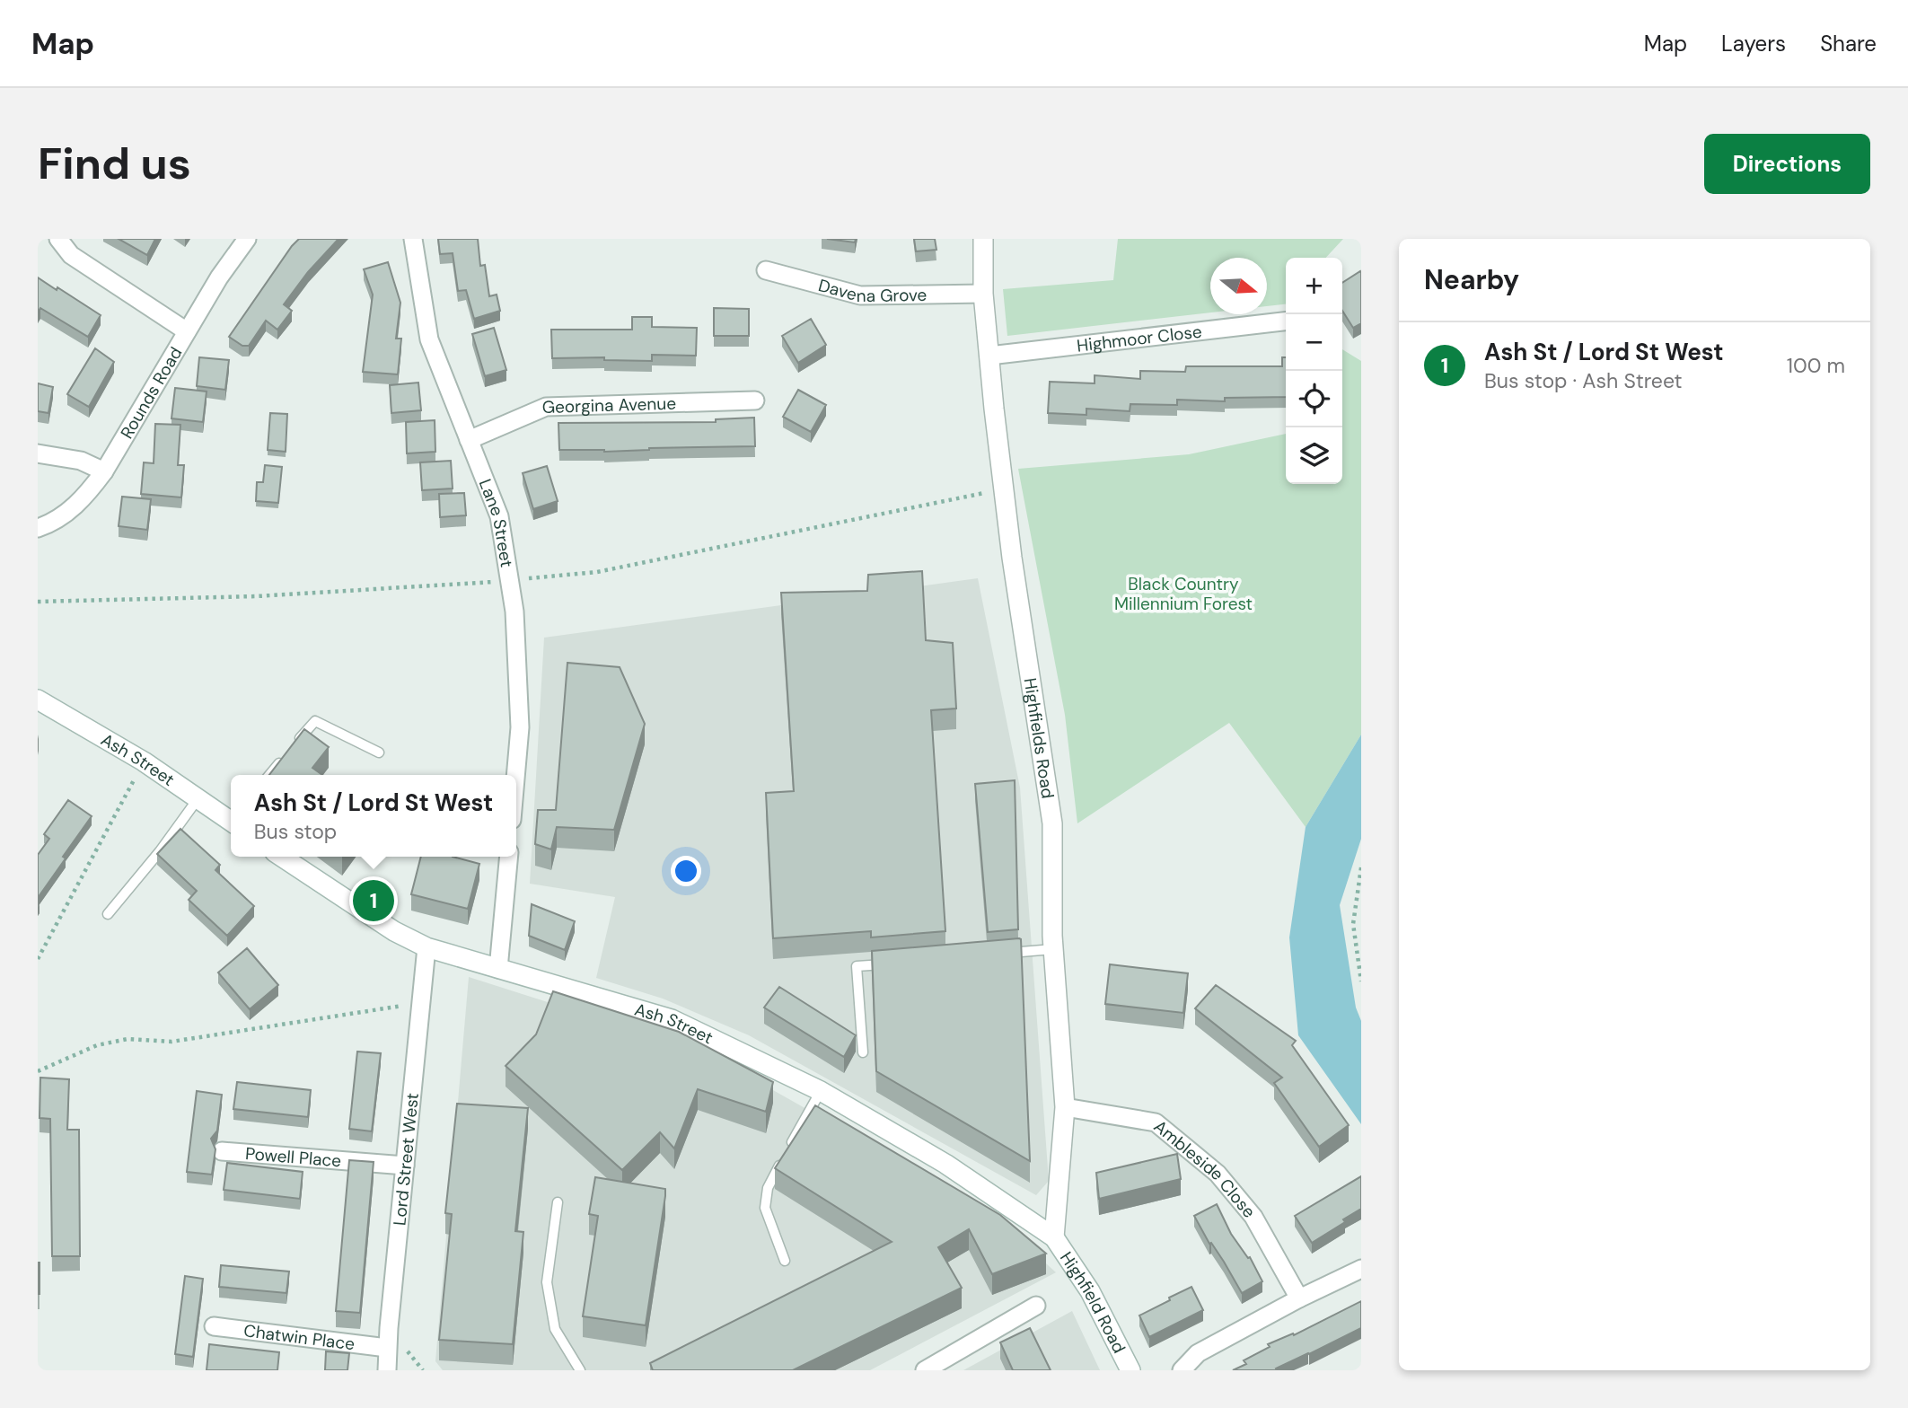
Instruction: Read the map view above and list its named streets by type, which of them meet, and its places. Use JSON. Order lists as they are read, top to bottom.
{
  "streets": {
    "main road": ["Highfields Road", "Ash Street", "Highfield Road"],
    "street": [
      "Davena Grove",
      "Highmoor Close",
      "Rounds Road",
      "Georgina Avenue",
      "Lane Street",
      "Powell Place",
      "Lord Street West",
      "Ambleside Close",
      "Chatwin Place"
    ]
  },
  "crossings": [
    ["Davena Grove", "Highfields Road"],
    ["Highmoor Close", "Highfields Road"],
    ["Georgina Avenue", "Lane Street"],
    ["Highfields Road", "Ash Street"],
    ["Highfields Road", "Ambleside Close"],
    ["Highfields Road", "Highfield Road"],
    ["Ash Street", "Lord Street West"],
    ["Ash Street", "Highfield Road"],
    ["Powell Place", "Lord Street West"],
    ["Lord Street West", "Chatwin Place"]
  ],
  "parks": ["Black Country Millennium Forest"],
  "north": "right",
  "page": {
    "header": "Map",
    "nav": ["Map", "Layers", "Share"],
    "buttons": "Directions",
    "title": "Find us",
    "heading": "Nearby",
    "map_buttons": ["+", "−"],
    "list": [
      {
        "mark": "1",
        "name": "Ash St / Lord St West",
        "note": "Bus stop · Ash Street",
        "value": "100 m"
      }
    ],
    "popup": ["Ash St / Lord St West", "Bus stop"],
    "pins": "1"
  }
}
